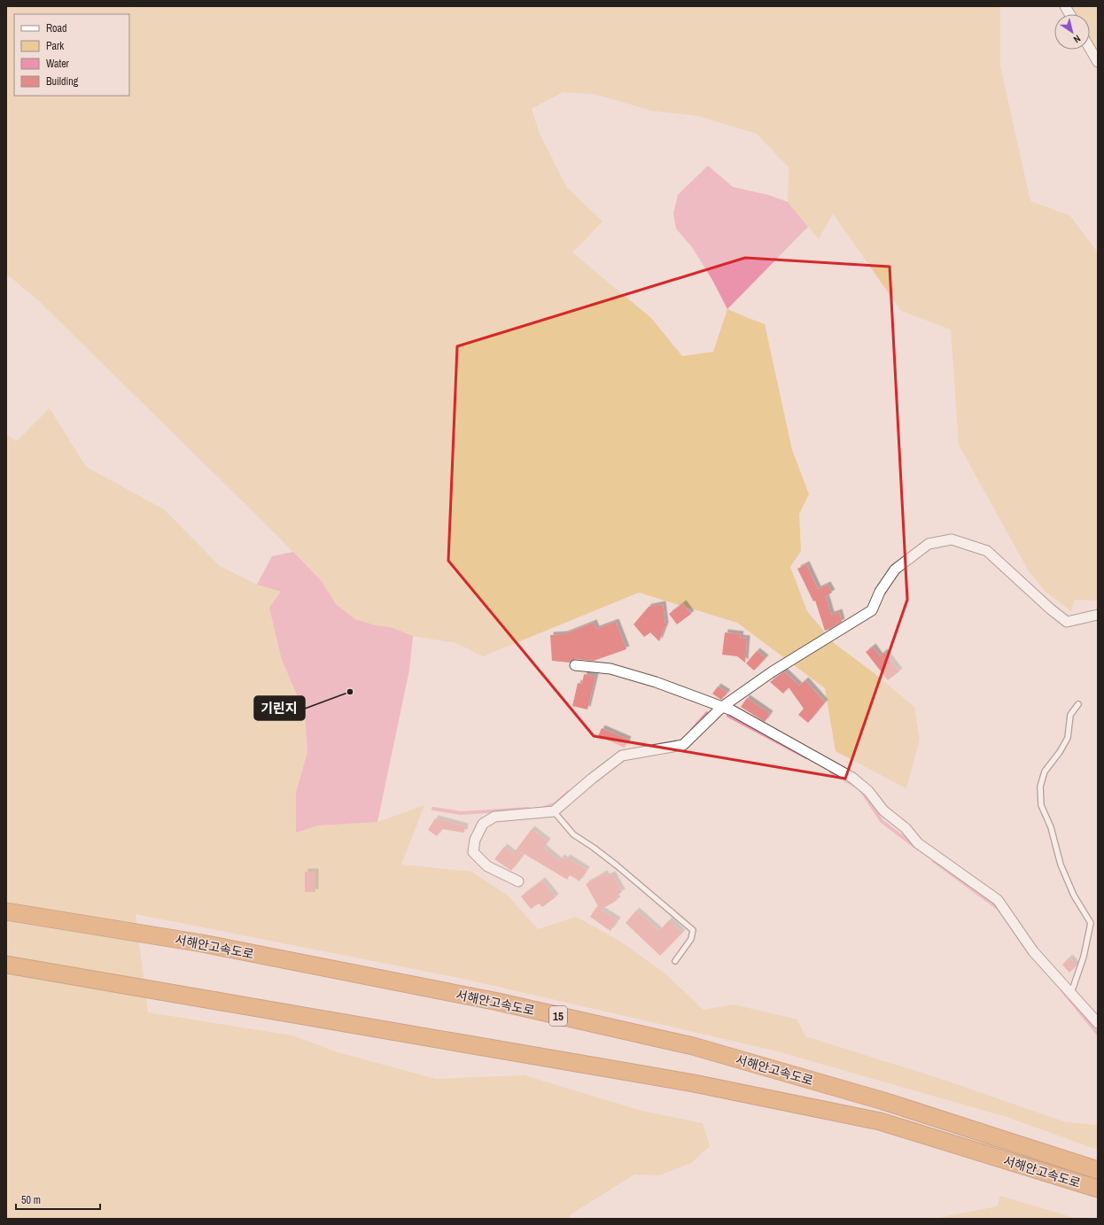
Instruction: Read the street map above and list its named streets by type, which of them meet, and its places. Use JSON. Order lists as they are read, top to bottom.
{
  "streets": {
    "highway": ["서해안고속도로", "15"]
  },
  "places": ["기린지"],
  "legend": [
    "Road",
    "Park",
    "Water",
    "Building"
  ],
  "scale_bar": "50 m",
  "north": "bottom right"
}
